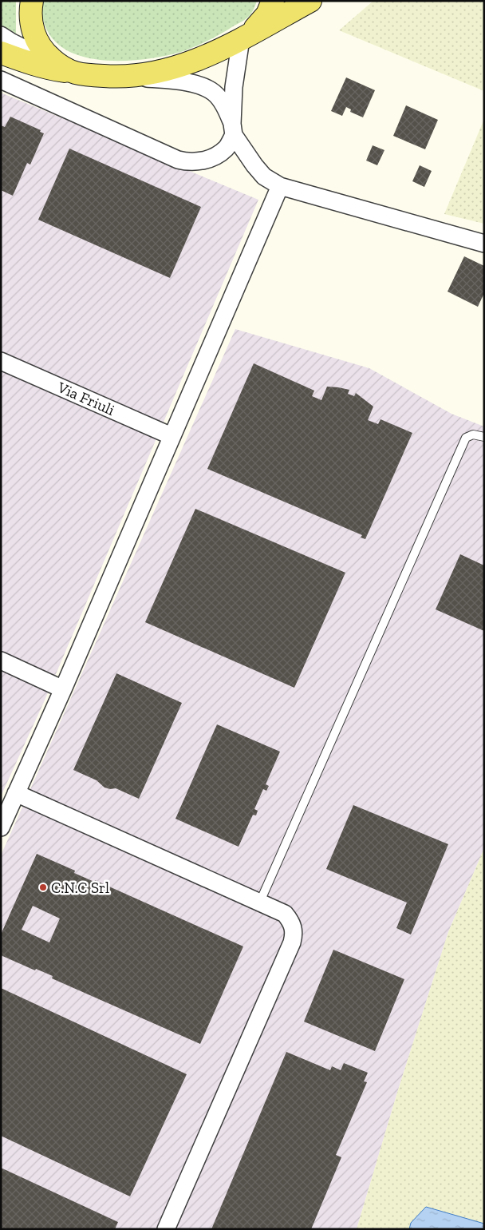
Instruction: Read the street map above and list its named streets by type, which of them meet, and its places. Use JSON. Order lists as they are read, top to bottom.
{
  "streets": {
    "street": ["Via Friuli"]
  },
  "places": ["C.N.C Srl"]
}
